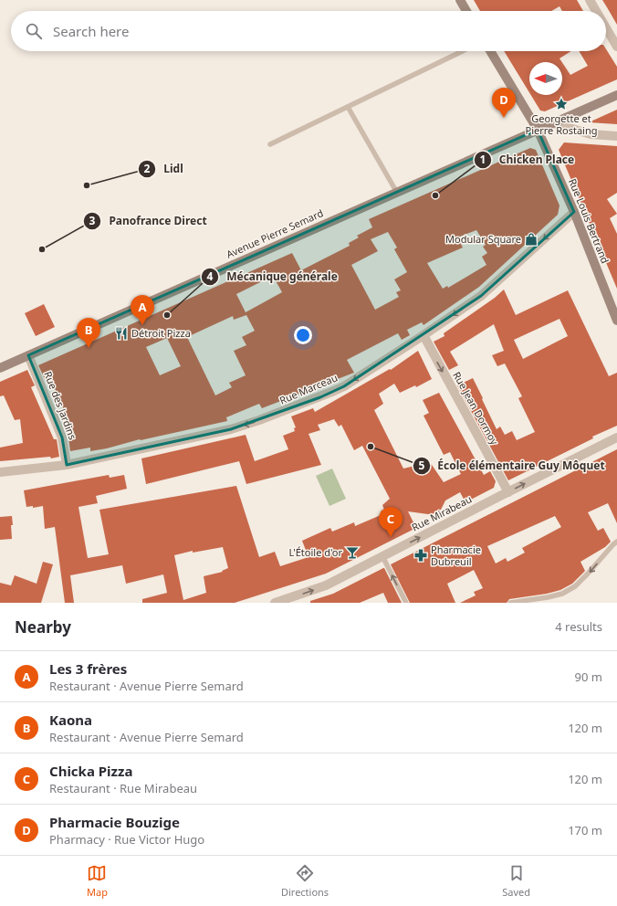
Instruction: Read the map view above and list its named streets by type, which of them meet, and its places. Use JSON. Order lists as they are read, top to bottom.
{
  "streets": {
    "street": [
      "Rue Louis Bertrand",
      "Avenue Pierre Semard",
      "Rue Marceau",
      "Rue des Jardins",
      "Rue Jean Dormoy",
      "Rue Mirabeau"
    ]
  },
  "crossings": [
    ["Rue Louis Bertrand", "Avenue Pierre Semard"],
    ["Rue Louis Bertrand", "Rue Marceau"],
    ["Avenue Pierre Semard", "Rue des Jardins"],
    ["Rue Marceau", "Rue des Jardins"],
    ["Rue Marceau", "Rue Jean Dormoy"],
    ["Rue Jean Dormoy", "Rue Mirabeau"]
  ],
  "one_way": ["Rue Marceau", "Rue Jean Dormoy", "Rue Mirabeau"],
  "places": {
    "place": ["Georgette et Pierre Rostaing"],
    "other": [
      "Lidl",
      "Chicken Place",
      "Panofrance Direct",
      "Mécanique générale",
      "École élémentaire Guy Môquet"
    ],
    "shop": ["Modular Square"],
    "restaurant": ["Détroit Pizza"],
    "bar": ["L'Étoile d'or"],
    "pharmacy": ["Pharmacie Dubreuil"]
  },
  "north": "left",
  "page": {
    "search": "Search here",
    "pins": [
      "D",
      "A",
      "B",
      "C"
    ],
    "heading": ["Nearby", "4 results"],
    "list": [
      {
        "mark": "A",
        "name": "Les 3 frères",
        "note": "Restaurant · Avenue Pierre Semard",
        "value": "90 m"
      },
      {
        "mark": "B",
        "name": "Kaona",
        "note": "Restaurant · Avenue Pierre Semard",
        "value": "120 m"
      },
      {
        "mark": "C",
        "name": "Chicka Pizza",
        "note": "Restaurant · Rue Mirabeau",
        "value": "120 m"
      },
      {
        "mark": "D",
        "name": "Pharmacie Bouzige",
        "note": "Pharmacy · Rue Victor Hugo",
        "value": "170 m"
      }
    ],
    "nav": ["Map", "Directions", "Saved"]
  }
}
